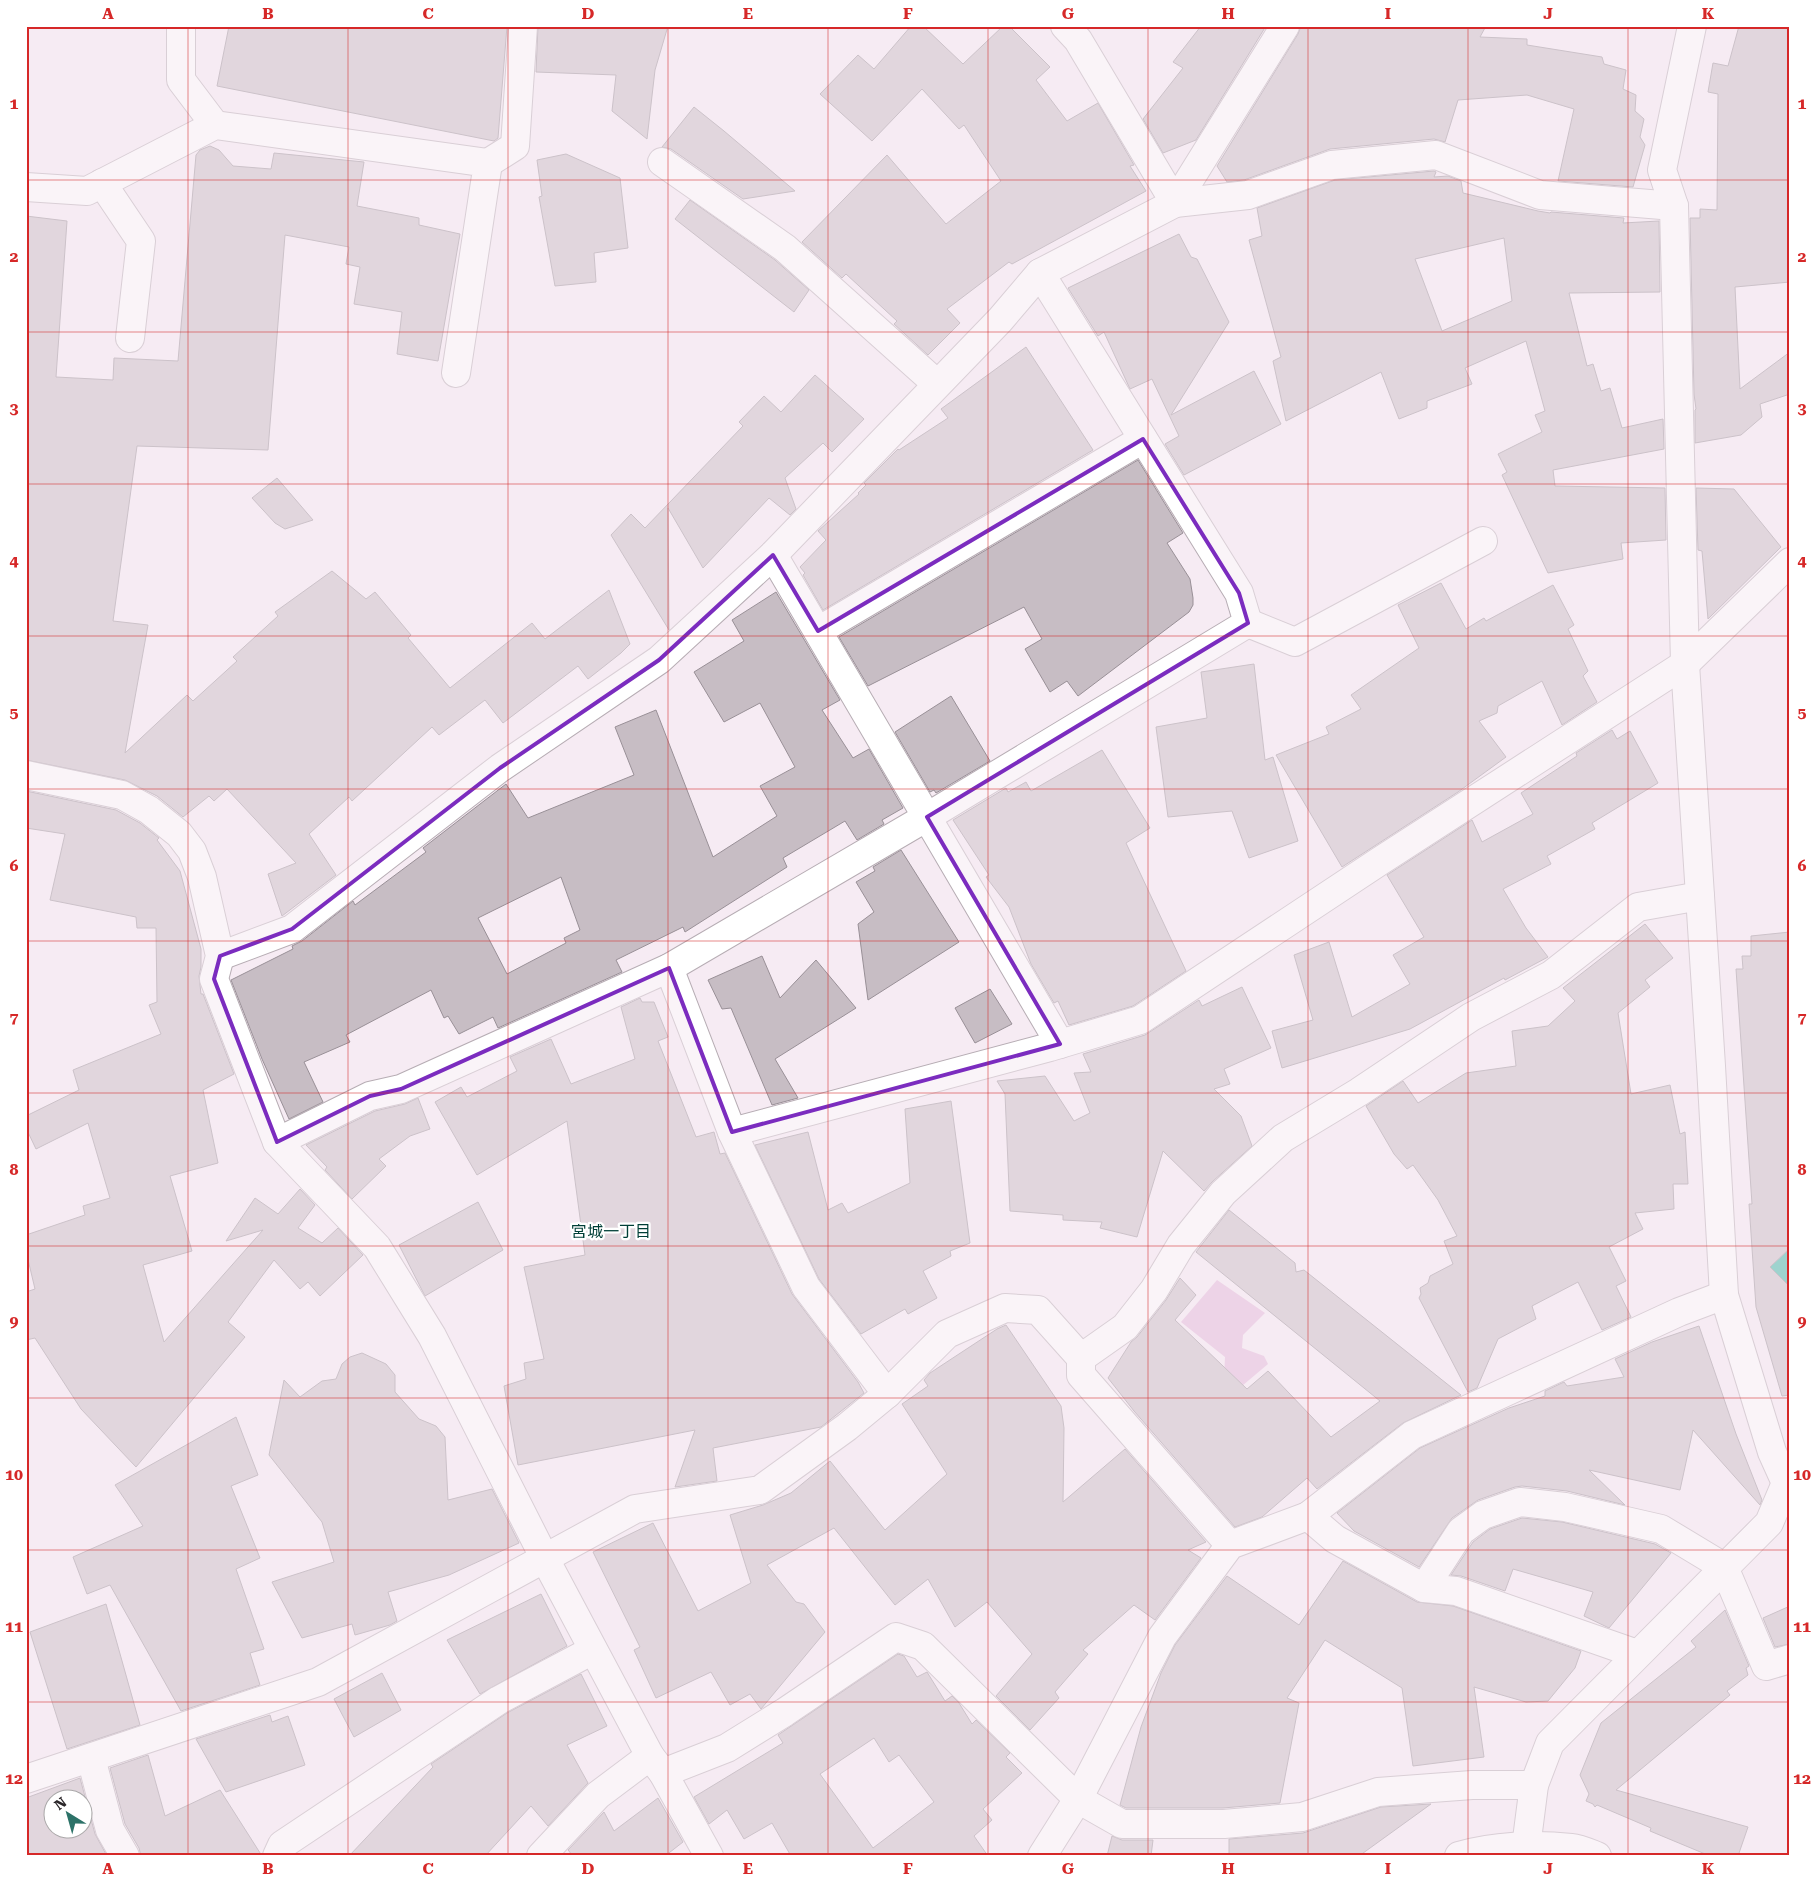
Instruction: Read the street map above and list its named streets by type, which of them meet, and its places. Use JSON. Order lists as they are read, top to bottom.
{
  "districts": ["宮城一丁目"],
  "north": "top left",
  "grid": {
    "columns": [
      "A",
      "B",
      "C",
      "D",
      "E",
      "F",
      "G",
      "H",
      "I",
      "J",
      "K"
    ],
    "rows": [
      "1",
      "2",
      "3",
      "4",
      "5",
      "6",
      "7",
      "8",
      "9",
      "10",
      "11",
      "12"
    ]
  }
}
